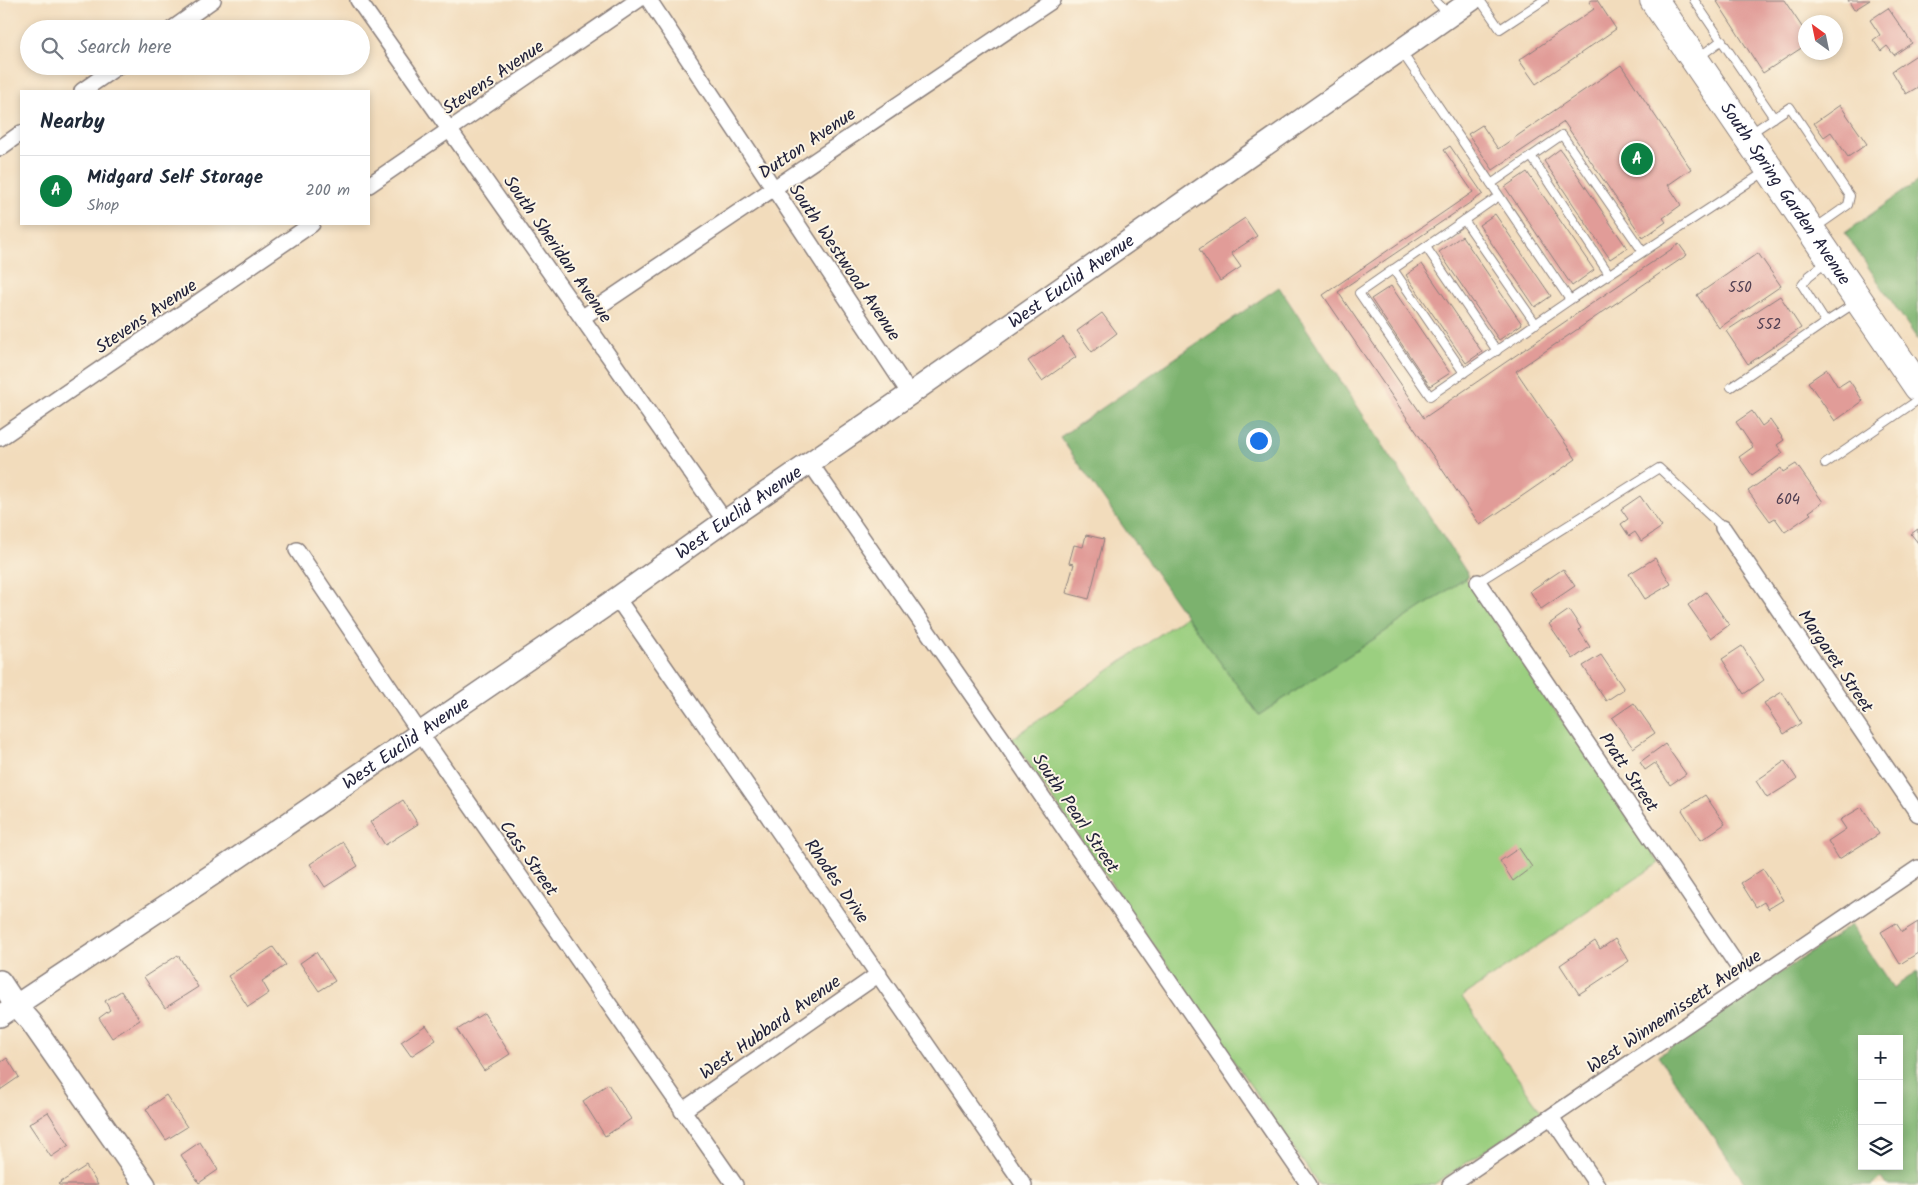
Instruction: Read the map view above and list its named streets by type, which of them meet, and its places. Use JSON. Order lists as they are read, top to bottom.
{
  "streets": {
    "highway": ["South Spring Garden Avenue"],
    "street": [
      "Stevens Avenue",
      "Dutton Avenue",
      "South Sheridan Avenue",
      "South Westwood Avenue",
      "West Euclid Avenue",
      "Margaret Street",
      "Pratt Street",
      "South Pearl Street",
      "Cass Street",
      "Rhodes Drive",
      "West Winnemissett Avenue",
      "West Hubbard Avenue"
    ]
  },
  "crossings": [
    ["Stevens Avenue", "South Sheridan Avenue"],
    ["Dutton Avenue", "South Sheridan Avenue"],
    ["Dutton Avenue", "South Westwood Avenue"],
    ["South Sheridan Avenue", "West Euclid Avenue"],
    ["South Westwood Avenue", "West Euclid Avenue"],
    ["West Euclid Avenue", "South Pearl Street"],
    ["West Euclid Avenue", "Cass Street"],
    ["West Euclid Avenue", "Rhodes Drive"],
    ["Pratt Street", "West Winnemissett Avenue"],
    ["Cass Street", "West Hubbard Avenue"],
    ["Rhodes Drive", "West Hubbard Avenue"]
  ],
  "house_numbers": ["550", "552", "604"],
  "north": "top left",
  "page": {
    "search": "Search here",
    "heading": "Nearby",
    "pins": "A",
    "list": [
      {
        "mark": "A",
        "name": "Midgard Self Storage",
        "note": "Shop",
        "value": "200 m"
      }
    ],
    "map_buttons": ["+", "−"]
  }
}
